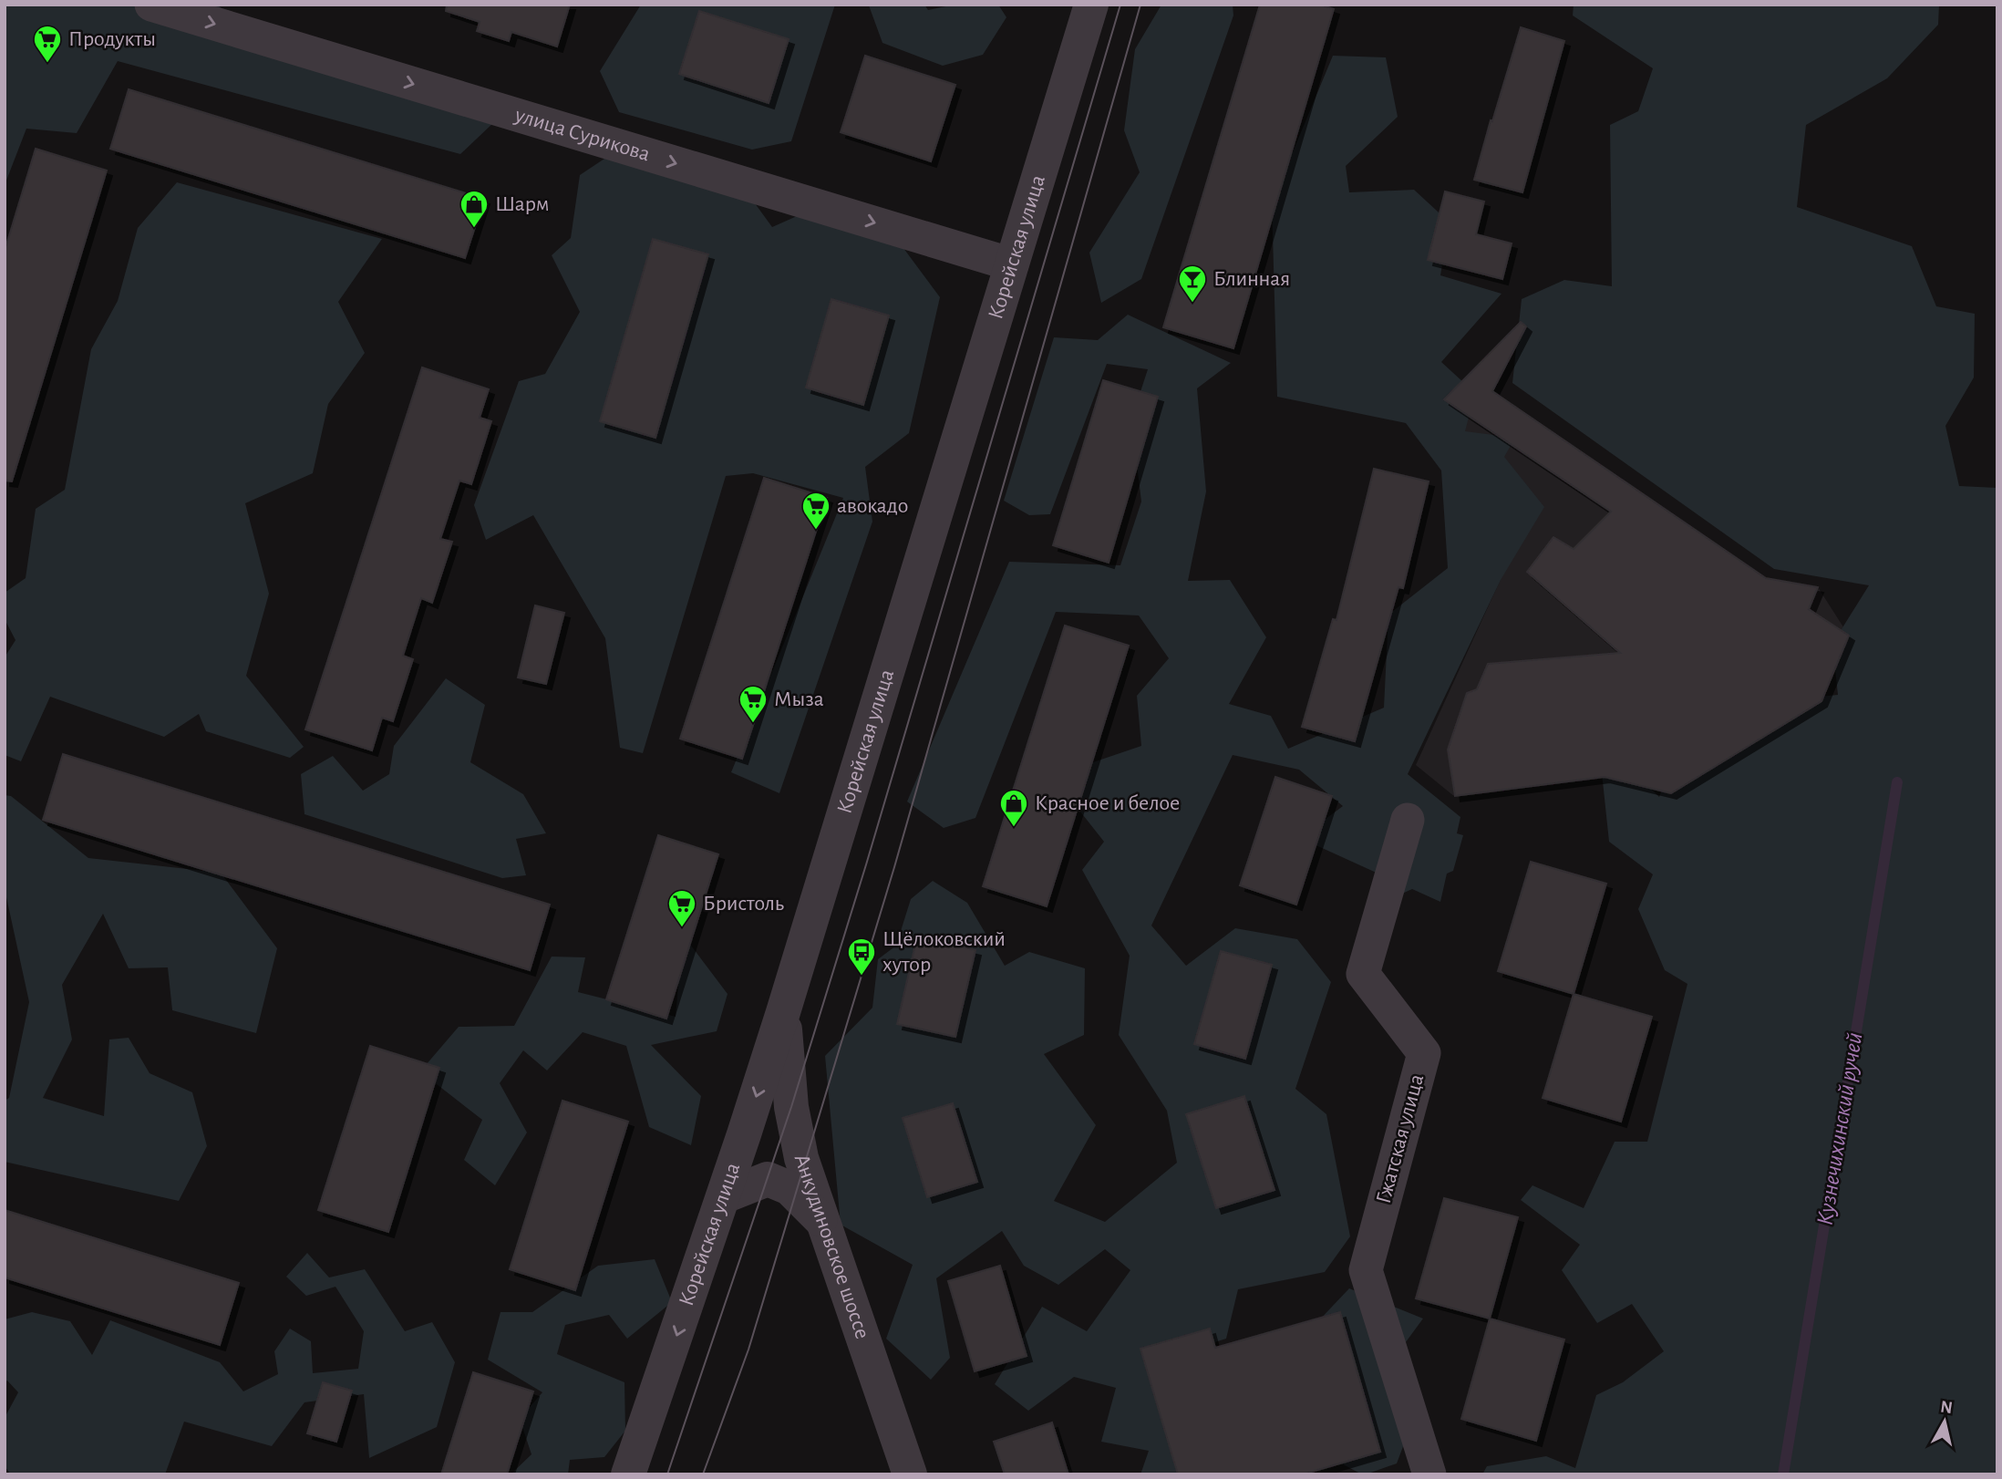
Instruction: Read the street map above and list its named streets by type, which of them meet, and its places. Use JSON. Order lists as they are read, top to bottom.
{
  "streets": {
    "street": [
      "улица Сурикова",
      "Корейская улица",
      "Гжатская улица",
      "Анкудиновское шоссе"
    ]
  },
  "crossings": [
    ["улица Сурикова", "Корейская улица"],
    ["Корейская улица", "Анкудиновское шоссе"]
  ],
  "one_way": ["улица Сурикова"],
  "water": ["Кузнечихинский ручей"],
  "places": {
    "supermarket": [
      "Продукты",
      "авокадо",
      "Мыза",
      "Бристоль"
    ],
    "shop": ["Шарм", "Красное и белое"],
    "bar": ["Блинная"],
    "bus stop": ["Щёлоковский хутор"]
  },
  "north": "top"
}
